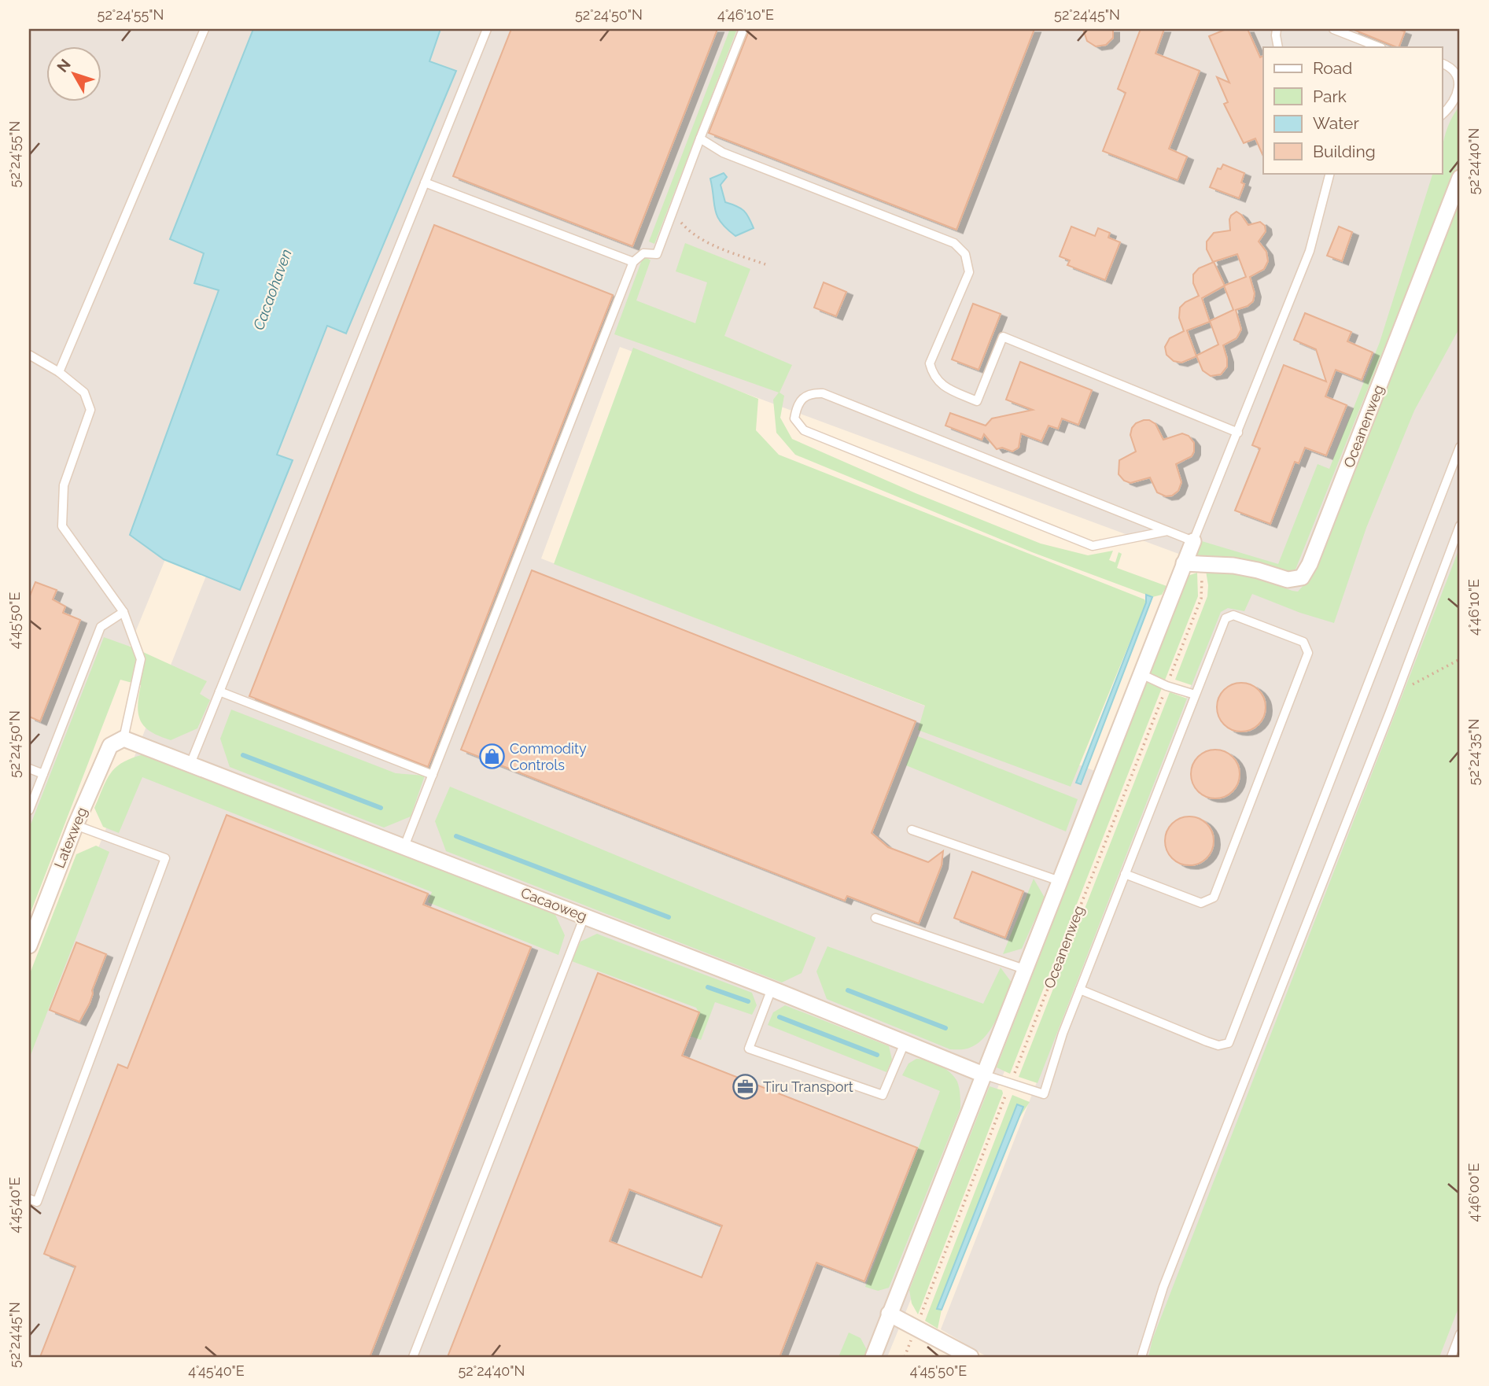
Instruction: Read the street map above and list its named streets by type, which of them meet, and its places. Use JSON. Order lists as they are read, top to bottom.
{
  "streets": {
    "street": ["Oceanenweg", "Latexweg", "Cacaoweg"]
  },
  "crossings": [
    ["Oceanenweg", "Cacaoweg"],
    ["Latexweg", "Cacaoweg"]
  ],
  "water": ["Cacaohaven"],
  "places": {
    "shop": ["Commodity Controls"],
    "office": ["Tiru Transport"]
  },
  "legend": [
    "Road",
    "Park",
    "Water",
    "Building"
  ],
  "north": "top left",
  "coordinates": [
    "52°24'55\"N",
    "52°24'50\"N",
    "4°46'10\"E",
    "52°24'45\"N",
    "52°24'40\"N",
    "4°45'50\"E",
    "52°24'35\"N",
    "4°46'00\"E",
    "4°45'40\"E"
  ]
}
